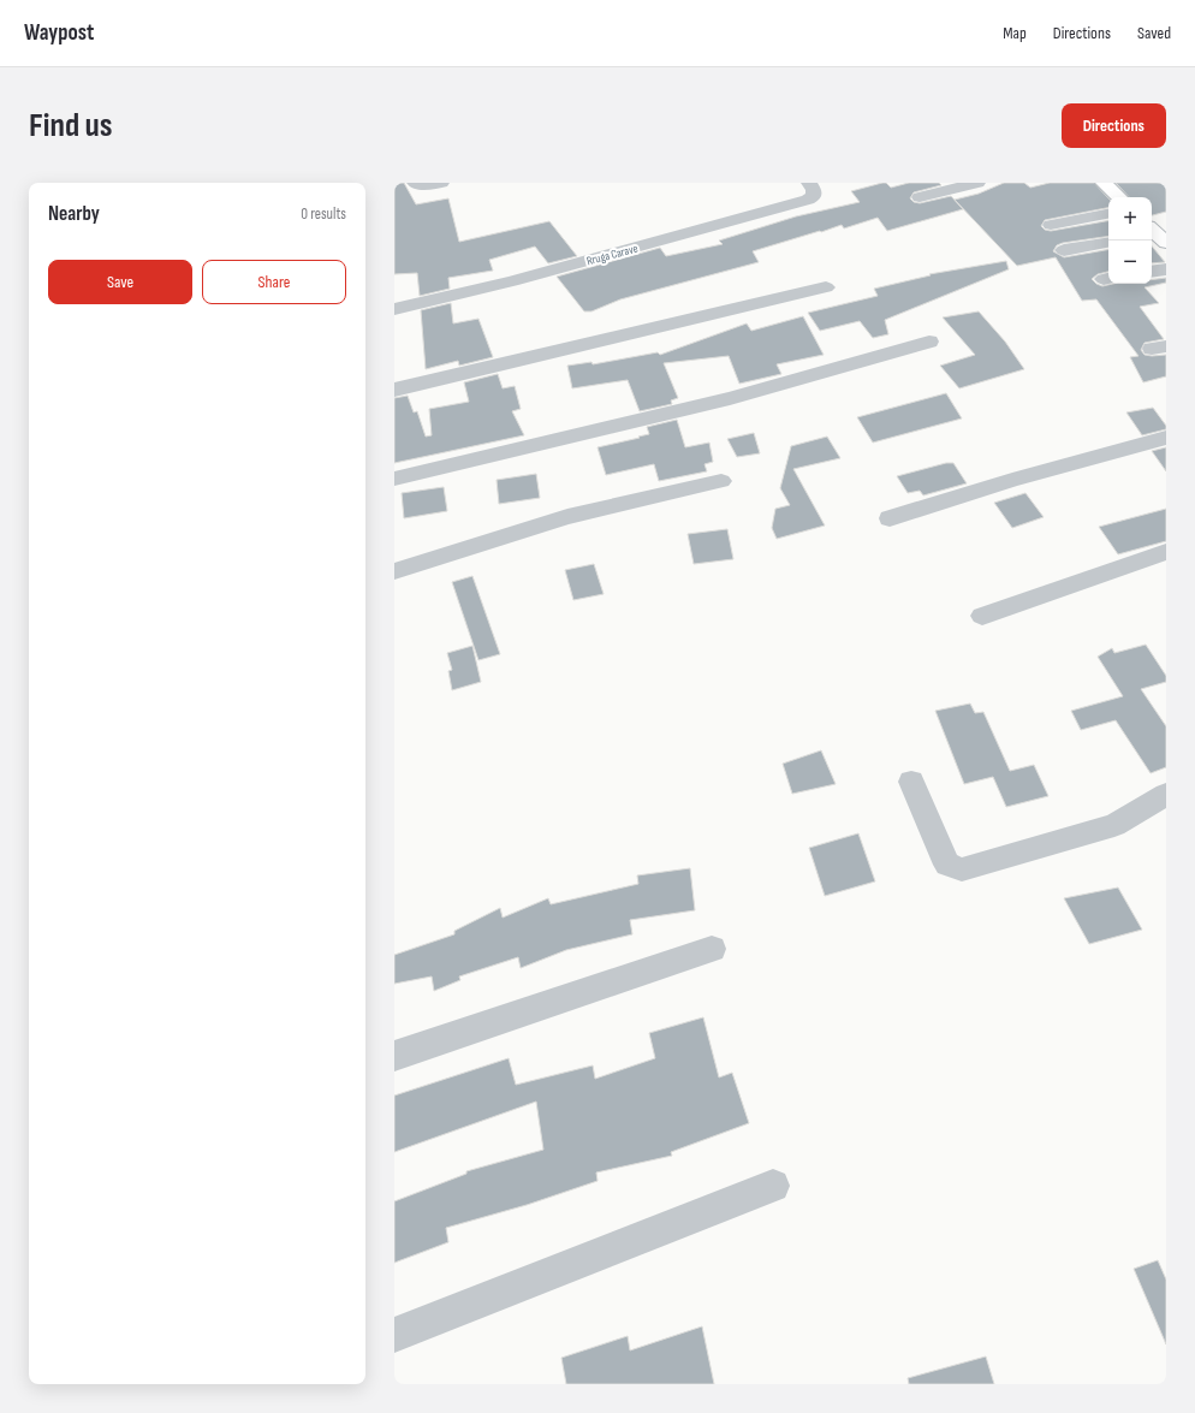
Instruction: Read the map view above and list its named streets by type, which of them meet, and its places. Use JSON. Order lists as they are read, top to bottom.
{
  "streets": {
    "street": ["Rruga Carave"]
  },
  "page": {
    "header": "Waypost",
    "nav": ["Map", "Directions", "Saved"],
    "buttons": [
      "Directions",
      ["Save", "Share"]
    ],
    "title": "Find us",
    "heading": ["Nearby", "0 results"],
    "map_buttons": ["+", "−"]
  }
}
